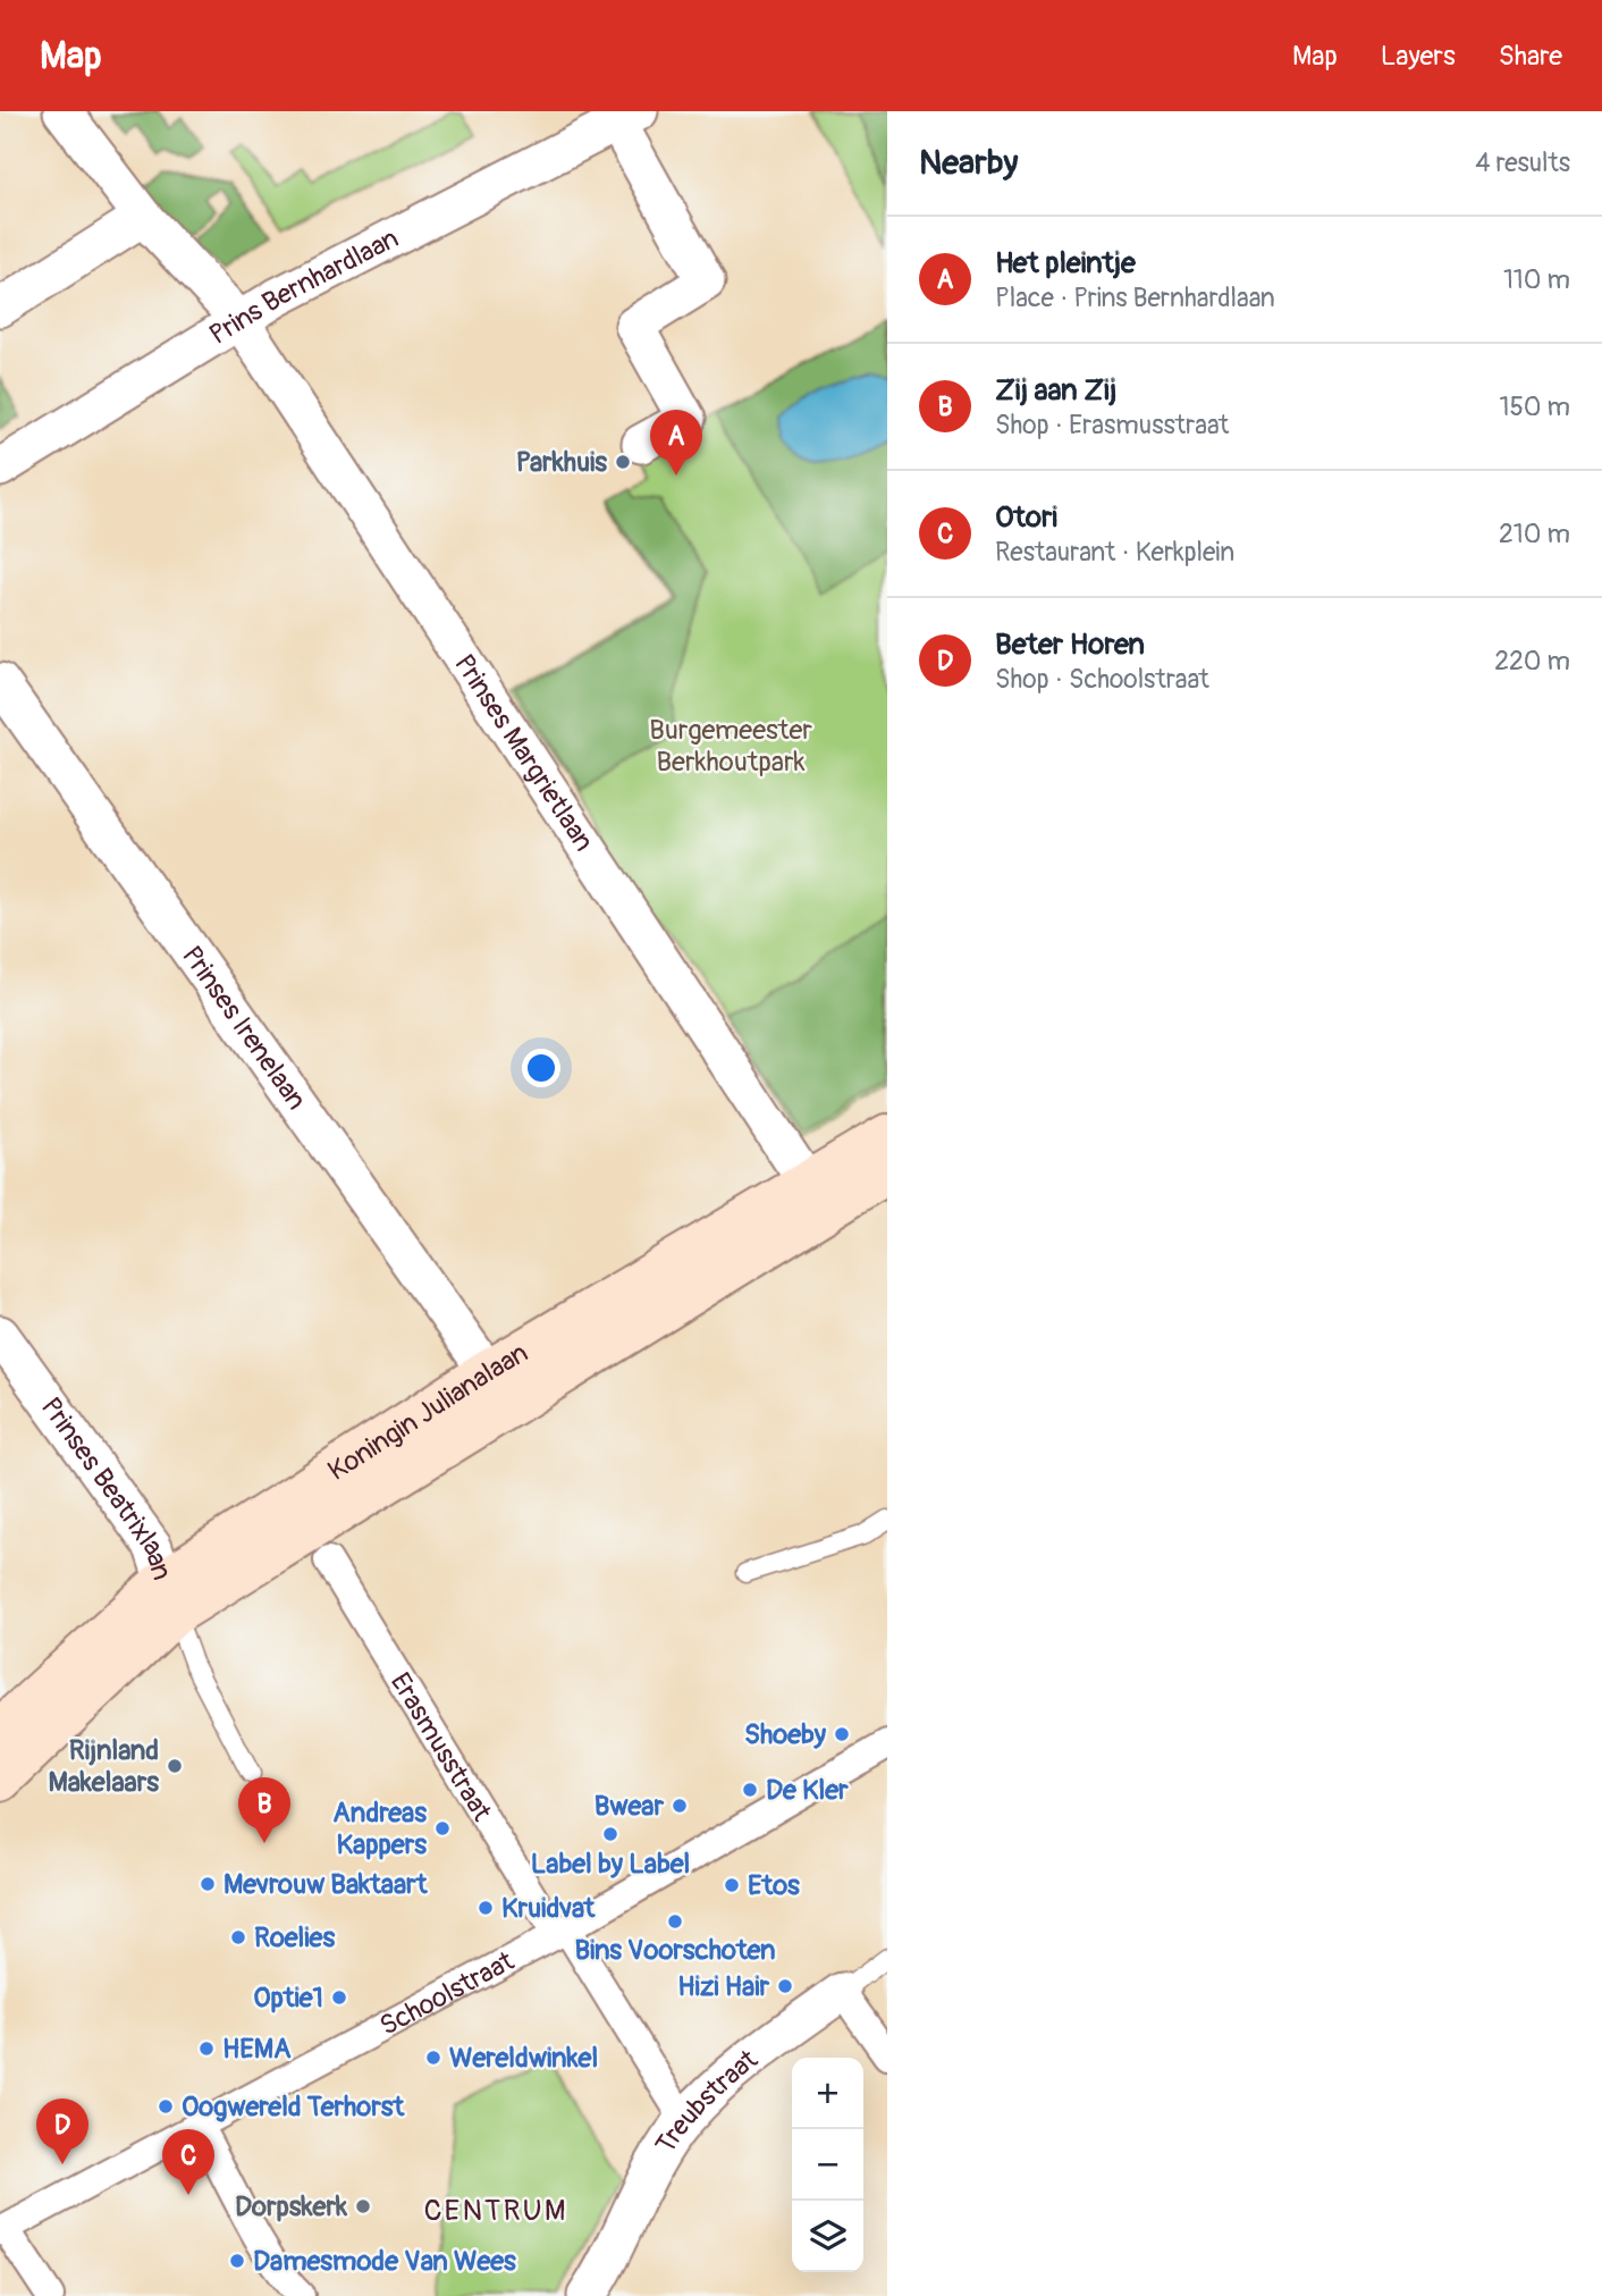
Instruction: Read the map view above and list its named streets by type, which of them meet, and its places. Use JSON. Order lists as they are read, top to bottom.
{
  "streets": {
    "main road": ["Koningin Julianalaan"],
    "street": [
      "Prins Bernhardlaan",
      "Prinses Margrietlaan",
      "Prinses Irenelaan",
      "Prinses Beatrixlaan",
      "Erasmusstraat",
      "Schoolstraat",
      "Treubstraat"
    ]
  },
  "crossings": [
    ["Prins Bernhardlaan", "Prinses Margrietlaan"],
    ["Prinses Margrietlaan", "Koningin Julianalaan"],
    ["Prinses Irenelaan", "Koningin Julianalaan"],
    ["Koningin Julianalaan", "Prinses Beatrixlaan"],
    ["Erasmusstraat", "Schoolstraat"],
    ["Erasmusstraat", "Treubstraat"]
  ],
  "districts": ["CENTRUM"],
  "parks": ["Burgemeester Berkhoutpark"],
  "places": [
    "Parkhuis",
    "Shoeby",
    "Rijnland Makelaars",
    "De Kler",
    "Bwear",
    "Andreas Kappers",
    "Label by Label",
    "Mevrouw Baktaart",
    "Etos",
    "Kruidvat",
    "Bins Voorschoten",
    "Roelies",
    "Hizi Hair",
    "Optie1",
    "HEMA",
    "Wereldwinkel",
    "Oogwereld Terhorst",
    "Dorpskerk",
    "Damesmode Van Wees"
  ],
  "page": {
    "header": "Map",
    "nav": ["Map", "Layers", "Share"],
    "heading": ["Nearby", "4 results"],
    "list": [
      {
        "mark": "A",
        "name": "Het pleintje",
        "note": "Place · Prins Bernhardlaan",
        "value": "110 m"
      },
      {
        "mark": "B",
        "name": "Zij aan Zij",
        "note": "Shop · Erasmusstraat",
        "value": "150 m"
      },
      {
        "mark": "C",
        "name": "Otori",
        "note": "Restaurant · Kerkplein",
        "value": "210 m"
      },
      {
        "mark": "D",
        "name": "Beter Horen",
        "note": "Shop · Schoolstraat",
        "value": "220 m"
      }
    ],
    "pins": [
      "A",
      "B",
      "D",
      "C"
    ],
    "map_buttons": ["+", "−"]
  }
}
